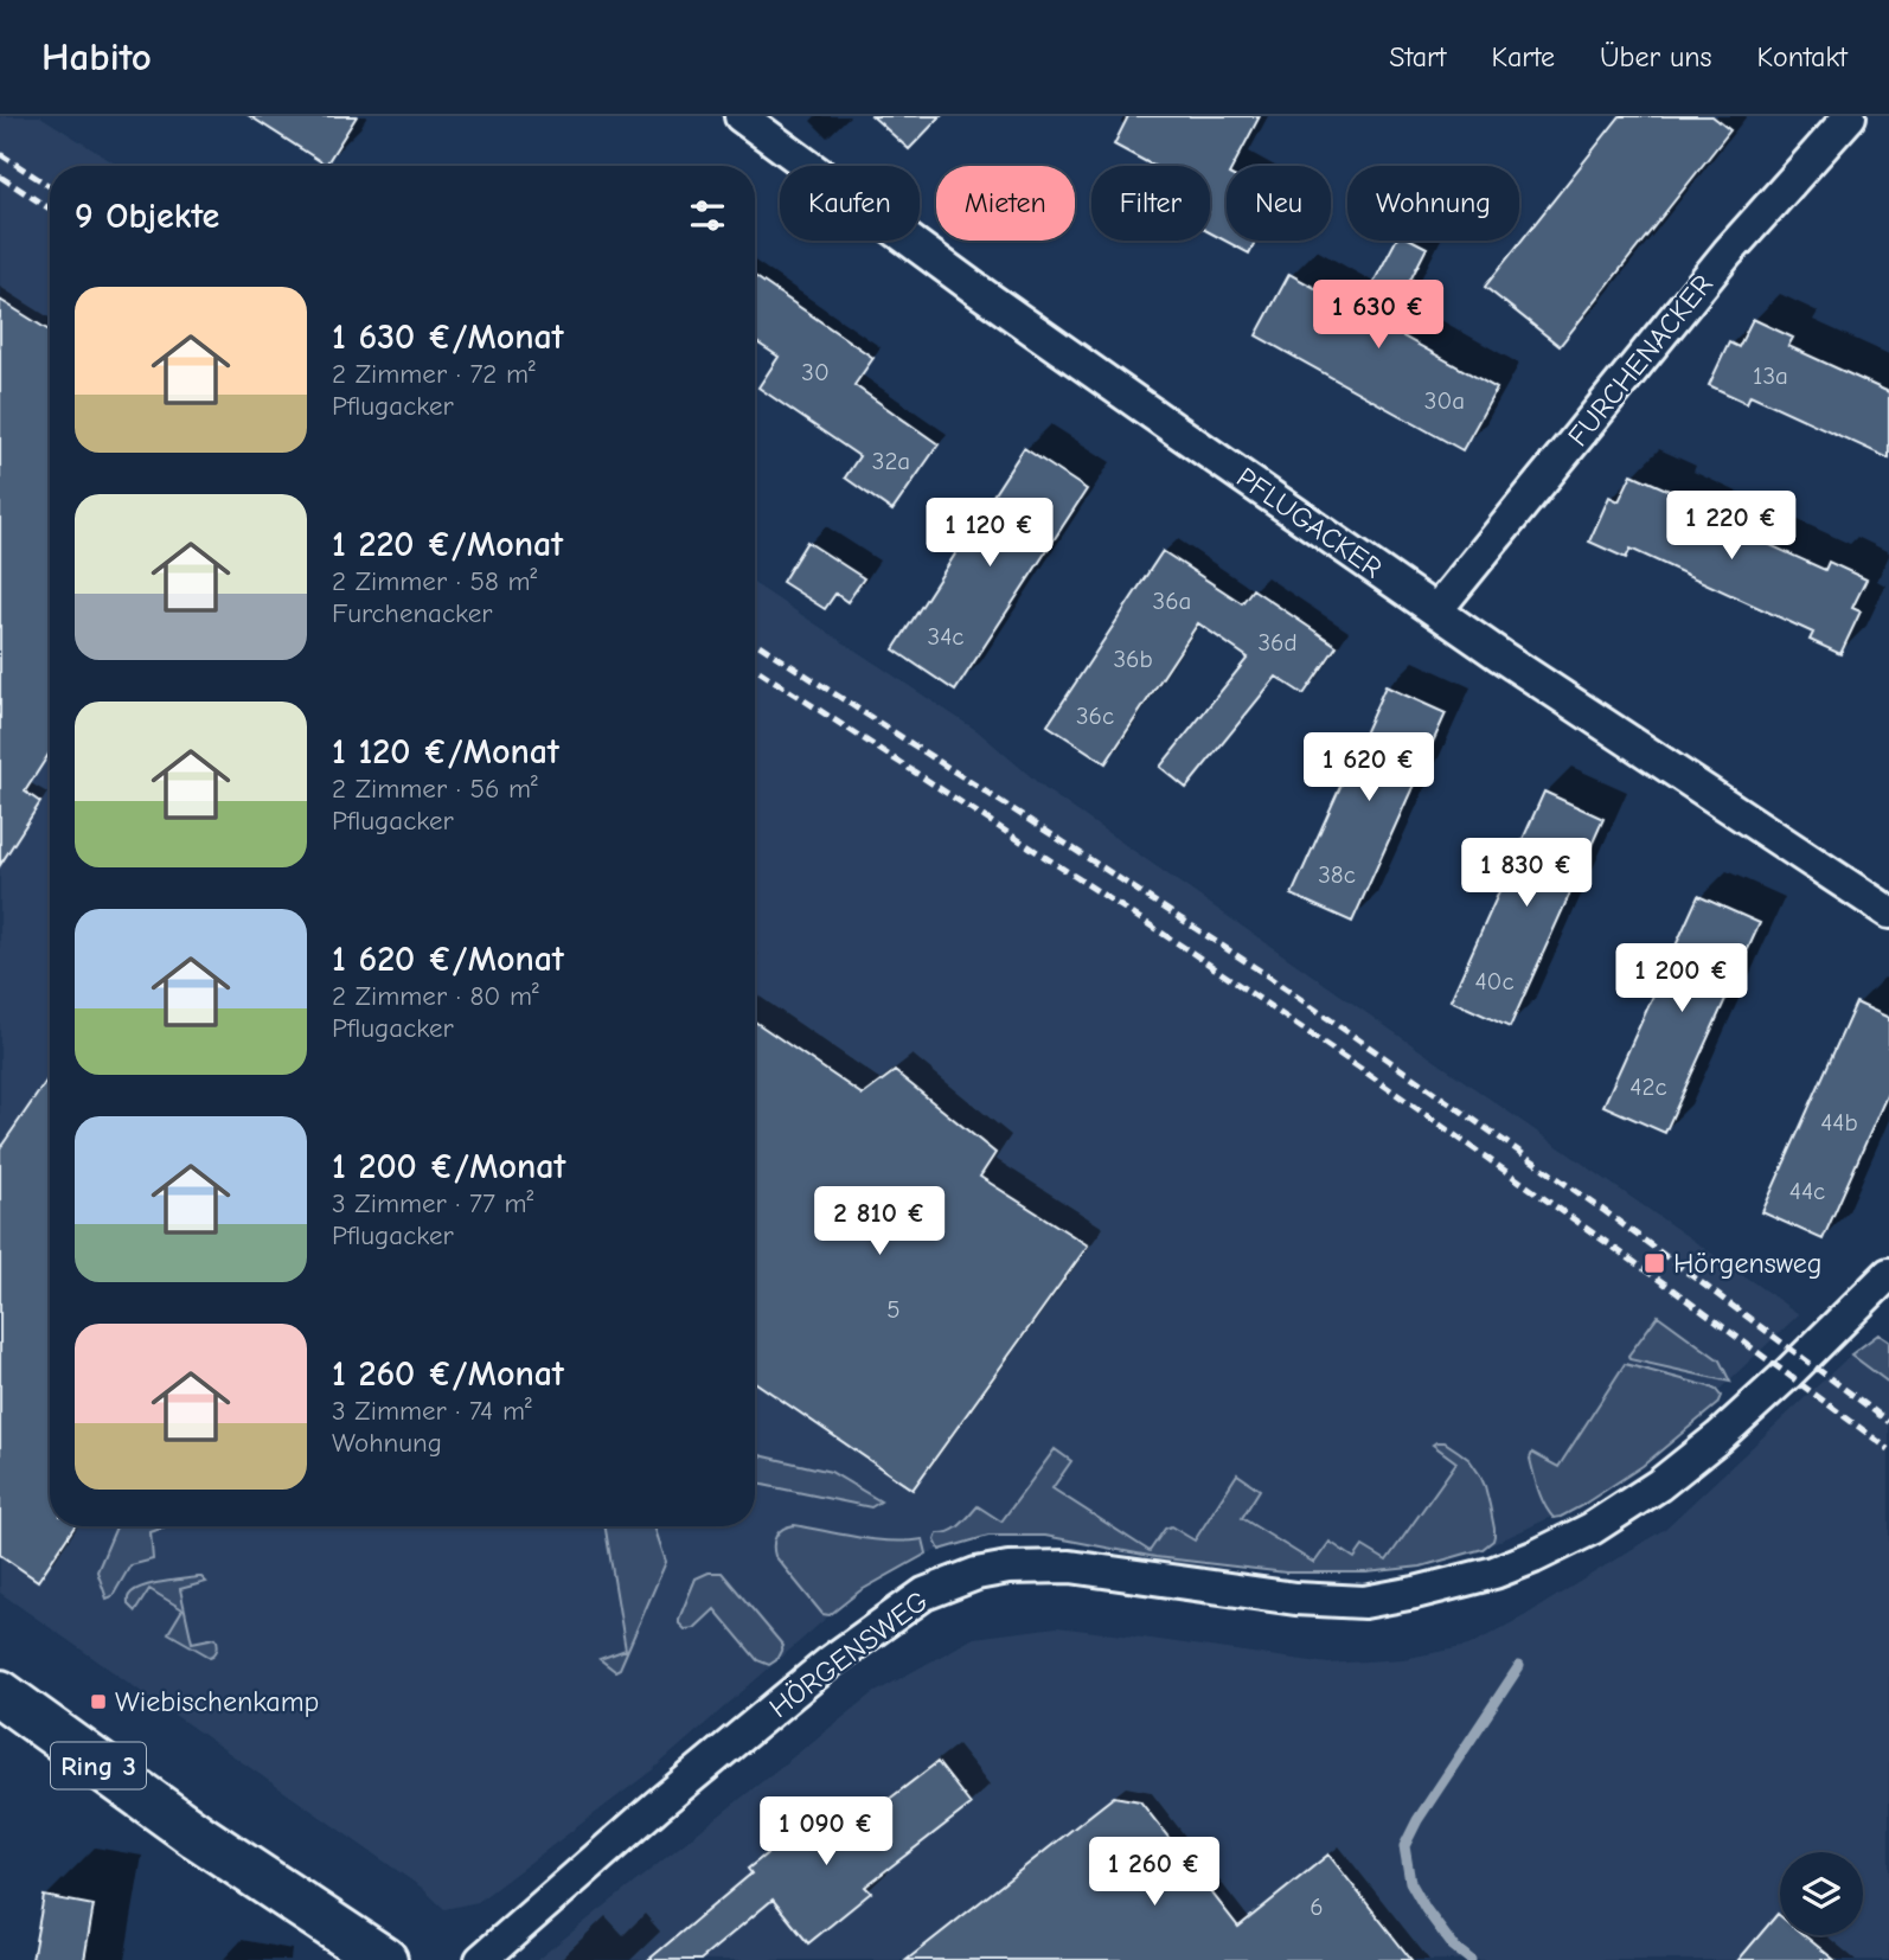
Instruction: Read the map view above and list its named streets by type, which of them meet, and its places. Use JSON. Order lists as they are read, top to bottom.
{
  "streets": {
    "main road": ["Ring 3"],
    "street": ["FURCHENACKER", "PFLUGACKER", "HÖRGENSWEG"]
  },
  "crossings": [
    ["FURCHENACKER", "PFLUGACKER"]
  ],
  "places": {
    "transit": ["Hörgensweg", "Wiebischenkamp"]
  },
  "house_numbers": [
    "30",
    "13a",
    "30a",
    "32a",
    "36a",
    "34c",
    "36d",
    "36b",
    "36c",
    "38c",
    "40c",
    "42c",
    "44b",
    "44c",
    "5",
    "6"
  ],
  "page": {
    "header": "Habito",
    "nav": [
      "Start",
      "Karte",
      "Über uns",
      "Kontakt"
    ],
    "chip": [
      "Kaufen",
      "Mieten",
      "Filter",
      "Neu",
      "Wohnung"
    ],
    "heading": "9 Objekte",
    "list": [
      {
        "name": "1 630 €/Monat",
        "note": "2 Zimmer · 72 m² · Pflugacker"
      },
      {
        "name": "1 220 €/Monat",
        "note": "2 Zimmer · 58 m² · Furchenacker"
      },
      {
        "name": "1 120 €/Monat",
        "note": "2 Zimmer · 56 m² · Pflugacker"
      },
      {
        "name": "1 620 €/Monat",
        "note": "2 Zimmer · 80 m² · Pflugacker"
      },
      {
        "name": "1 200 €/Monat",
        "note": "3 Zimmer · 77 m² · Pflugacker"
      },
      {
        "name": "1 260 €/Monat",
        "note": "3 Zimmer · 74 m² · Wohnung"
      }
    ],
    "price": [
      "1 630 €",
      "1 220 €",
      "1 120 €",
      "1 620 €",
      "1 830 €",
      "1 200 €",
      "2 810 €",
      "1 090 €",
      "1 260 €"
    ]
  }
}
